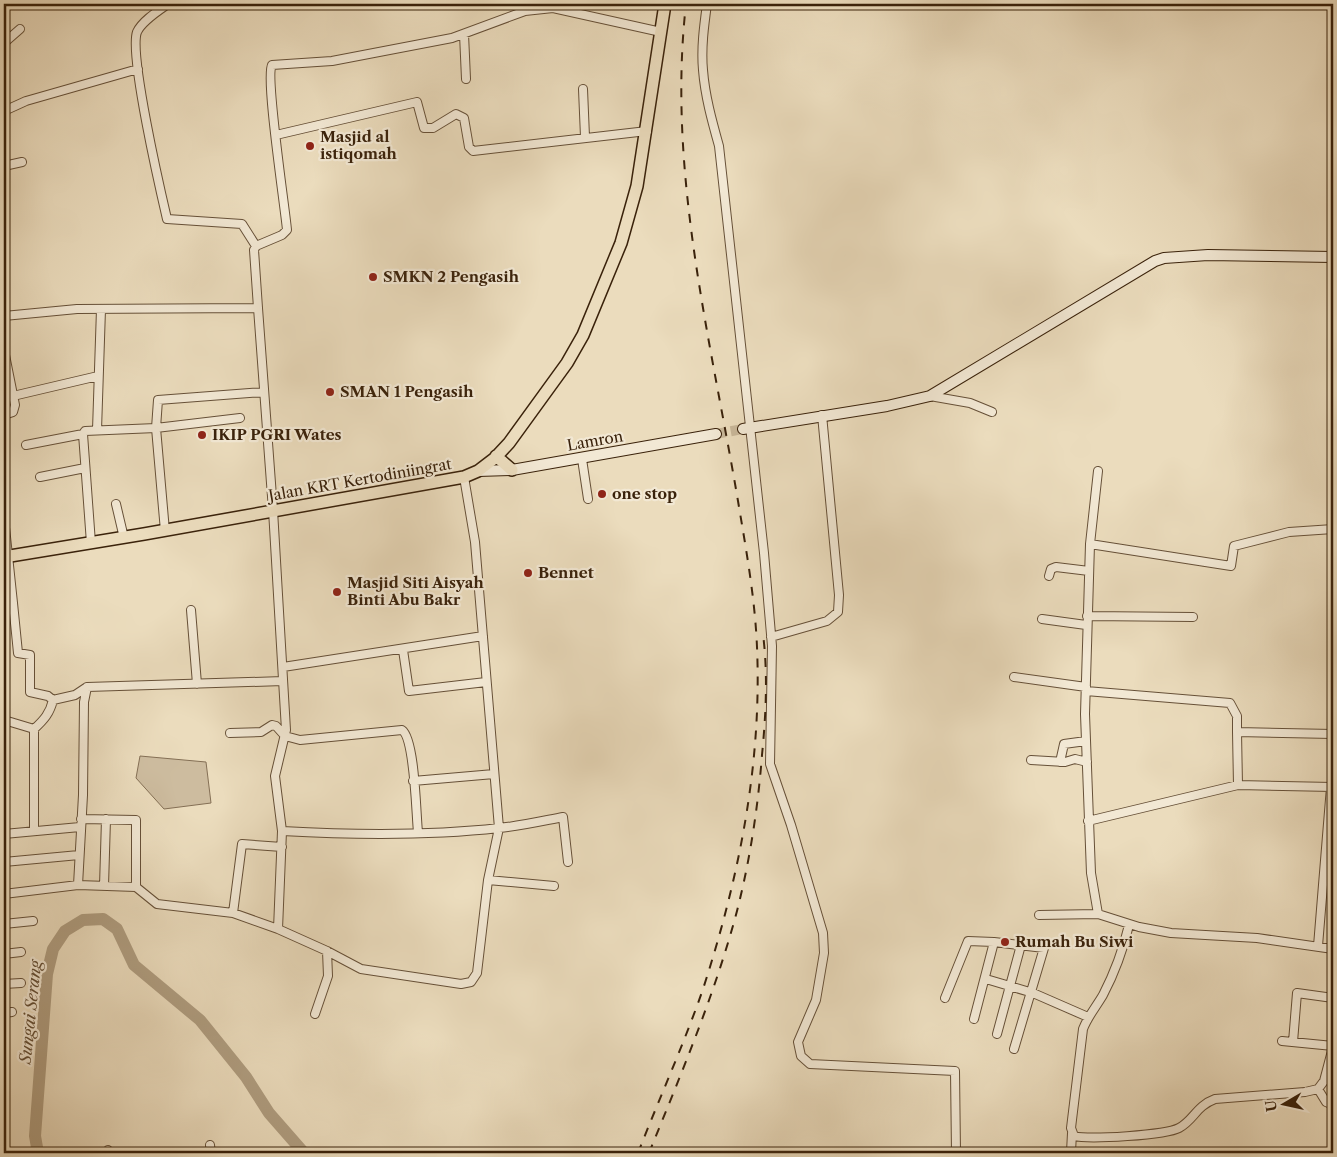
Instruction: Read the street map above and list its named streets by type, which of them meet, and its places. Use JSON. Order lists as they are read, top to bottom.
{
  "streets": {
    "main road": ["Jalan KRT Kertodiniingrat"],
    "street": ["Lamron"]
  },
  "crossings": [
    ["Lamron", "Jalan KRT Kertodiniingrat"]
  ],
  "water": ["Sungai Serang"],
  "places": [
    "Masjid al istiqomah",
    "SMKN 2 Pengasih",
    "SMAN 1 Pengasih",
    "IKIP PGRI Wates",
    "one stop",
    "Bennet",
    "Masjid Siti Aisyah Binti Abu Bakr",
    "Rumah Bu Siwi"
  ],
  "north": "left"
}
